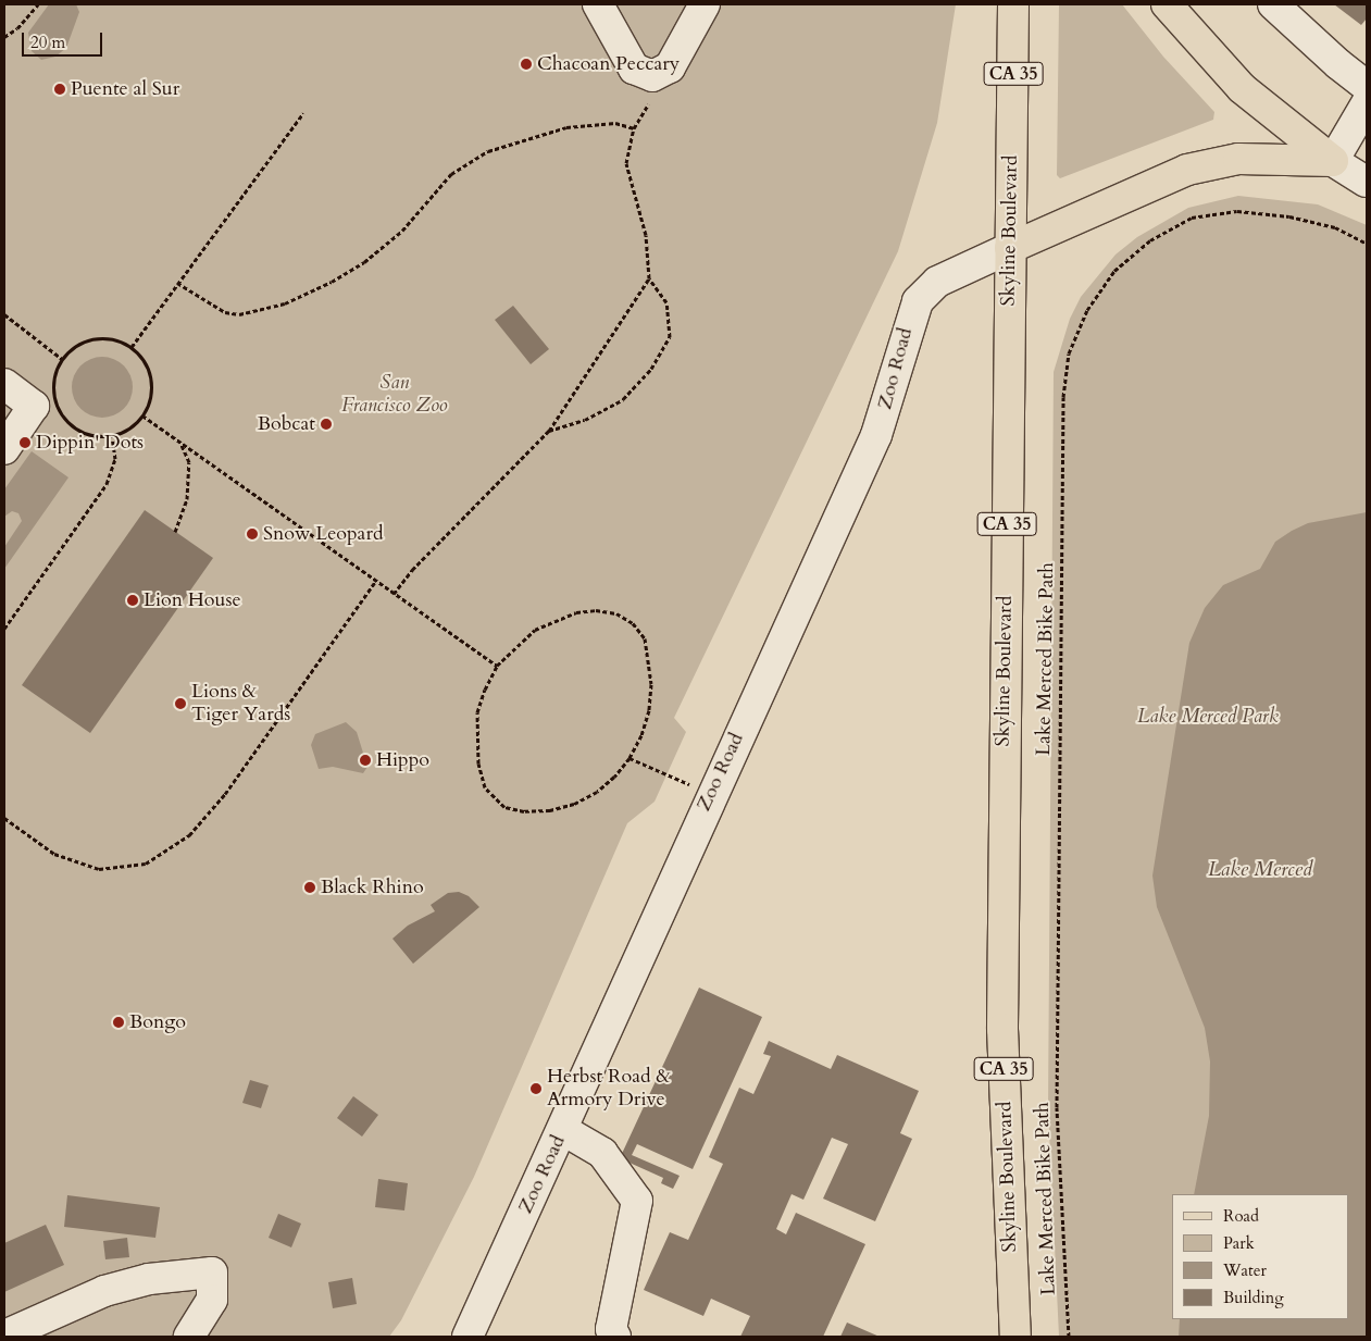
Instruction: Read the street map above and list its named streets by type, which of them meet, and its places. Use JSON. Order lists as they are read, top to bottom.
{
  "streets": {
    "main road": ["CA 35", "Skyline Boulevard"],
    "street": ["Zoo Road"],
    "path": ["Lake Merced Bike Path"]
  },
  "crossings": [
    ["Skyline Boulevard", "Zoo Road"]
  ],
  "water": ["Lake Merced"],
  "parks": ["San Francisco Zoo", "Lake Merced Park"],
  "places": [
    "Chacoan Peccary",
    "Puente al Sur",
    "Bobcat",
    "Dippin' Dots",
    "Snow Leopard",
    "Lion House",
    "Lions & Tiger Yards",
    "Hippo",
    "Black Rhino",
    "Bongo",
    "Herbst Road & Armory Drive"
  ],
  "legend": [
    "Road",
    "Park",
    "Water",
    "Building"
  ],
  "scale_bar": "20 m"
}
